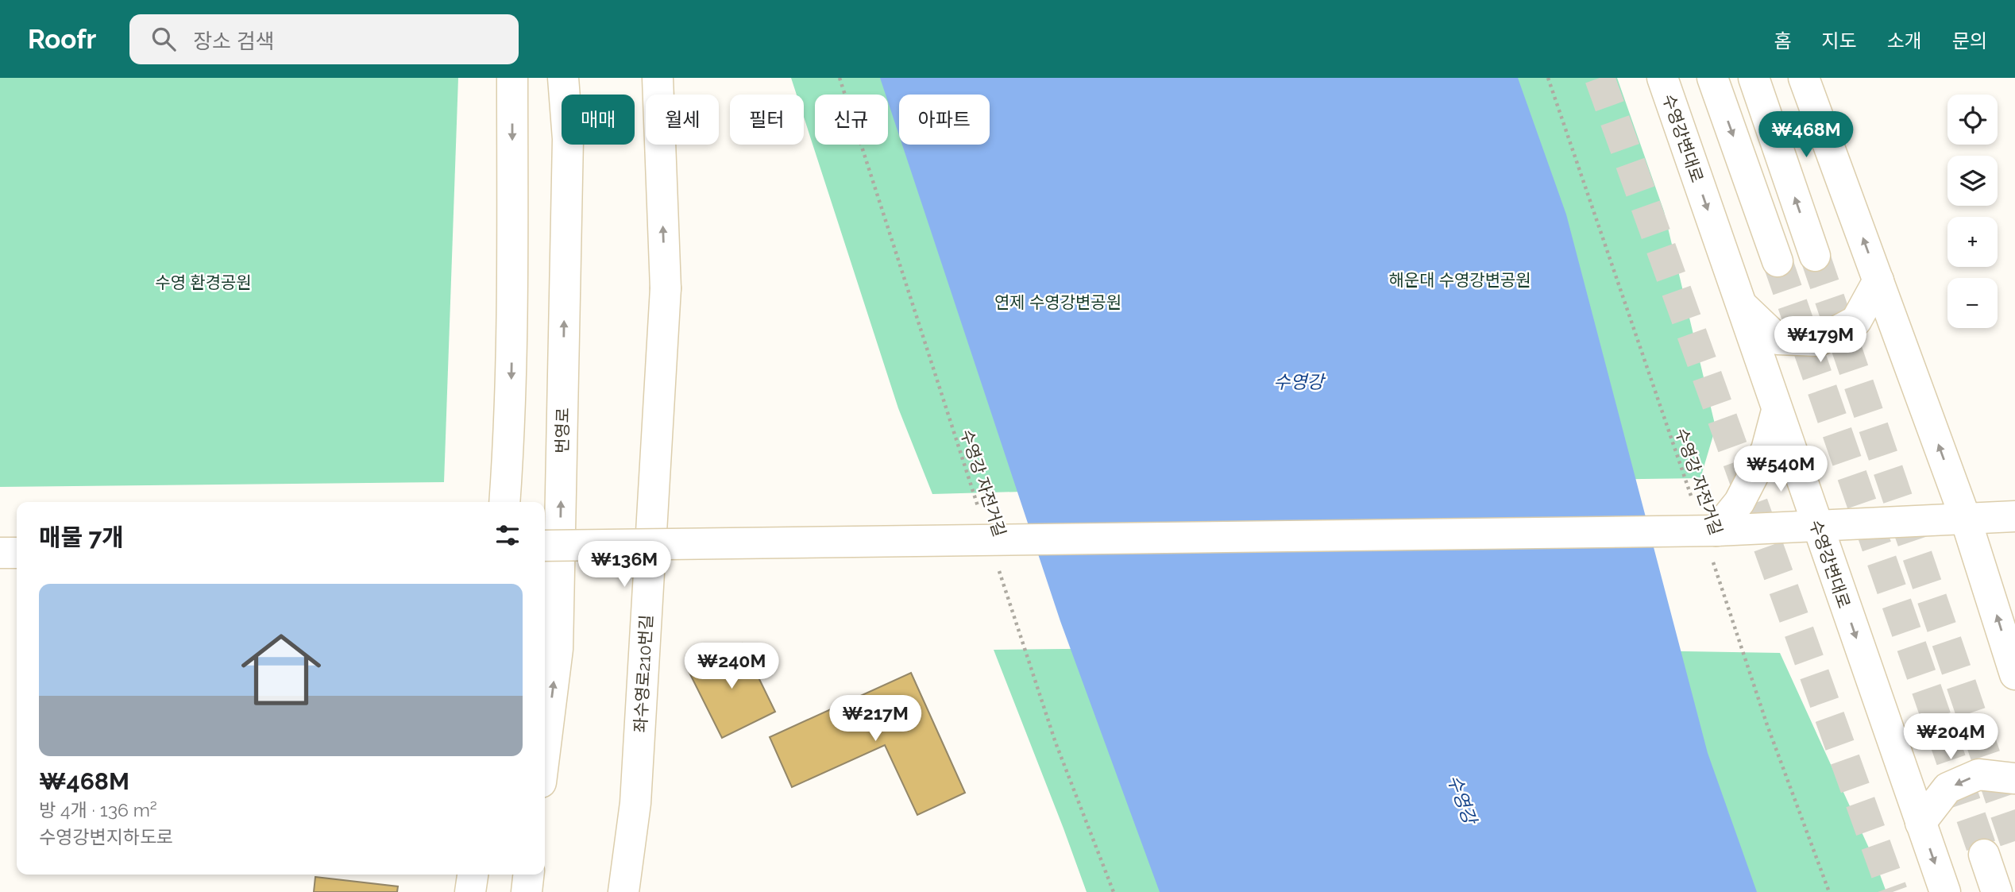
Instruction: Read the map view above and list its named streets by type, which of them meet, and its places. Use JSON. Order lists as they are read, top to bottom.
{
  "streets": {
    "main road": ["수영강변대로", "번영로", "좌수영로210번길"],
    "path": ["수영강 자전거길"]
  },
  "water": ["수영강"],
  "parks": ["해운대 수영강변공원", "수영 환경공원", "연제 수영강변공원"],
  "page": {
    "header": "Roofr",
    "search": "장소 검색",
    "nav": [
      "홈",
      "지도",
      "소개",
      "문의"
    ],
    "map_buttons": ["+", "−"],
    "chip": [
      "매매",
      "월세",
      "필터",
      "신규",
      "아파트"
    ],
    "price": [
      "₩468M",
      "₩179M",
      "₩540M",
      "₩136M",
      "₩240M",
      "₩217M",
      "₩204M"
    ],
    "heading": "매물 7개",
    "list": [
      {
        "name": "₩468M",
        "note": "방 4개 · 136 m² · 수영강변지하도로"
      }
    ]
  }
}
